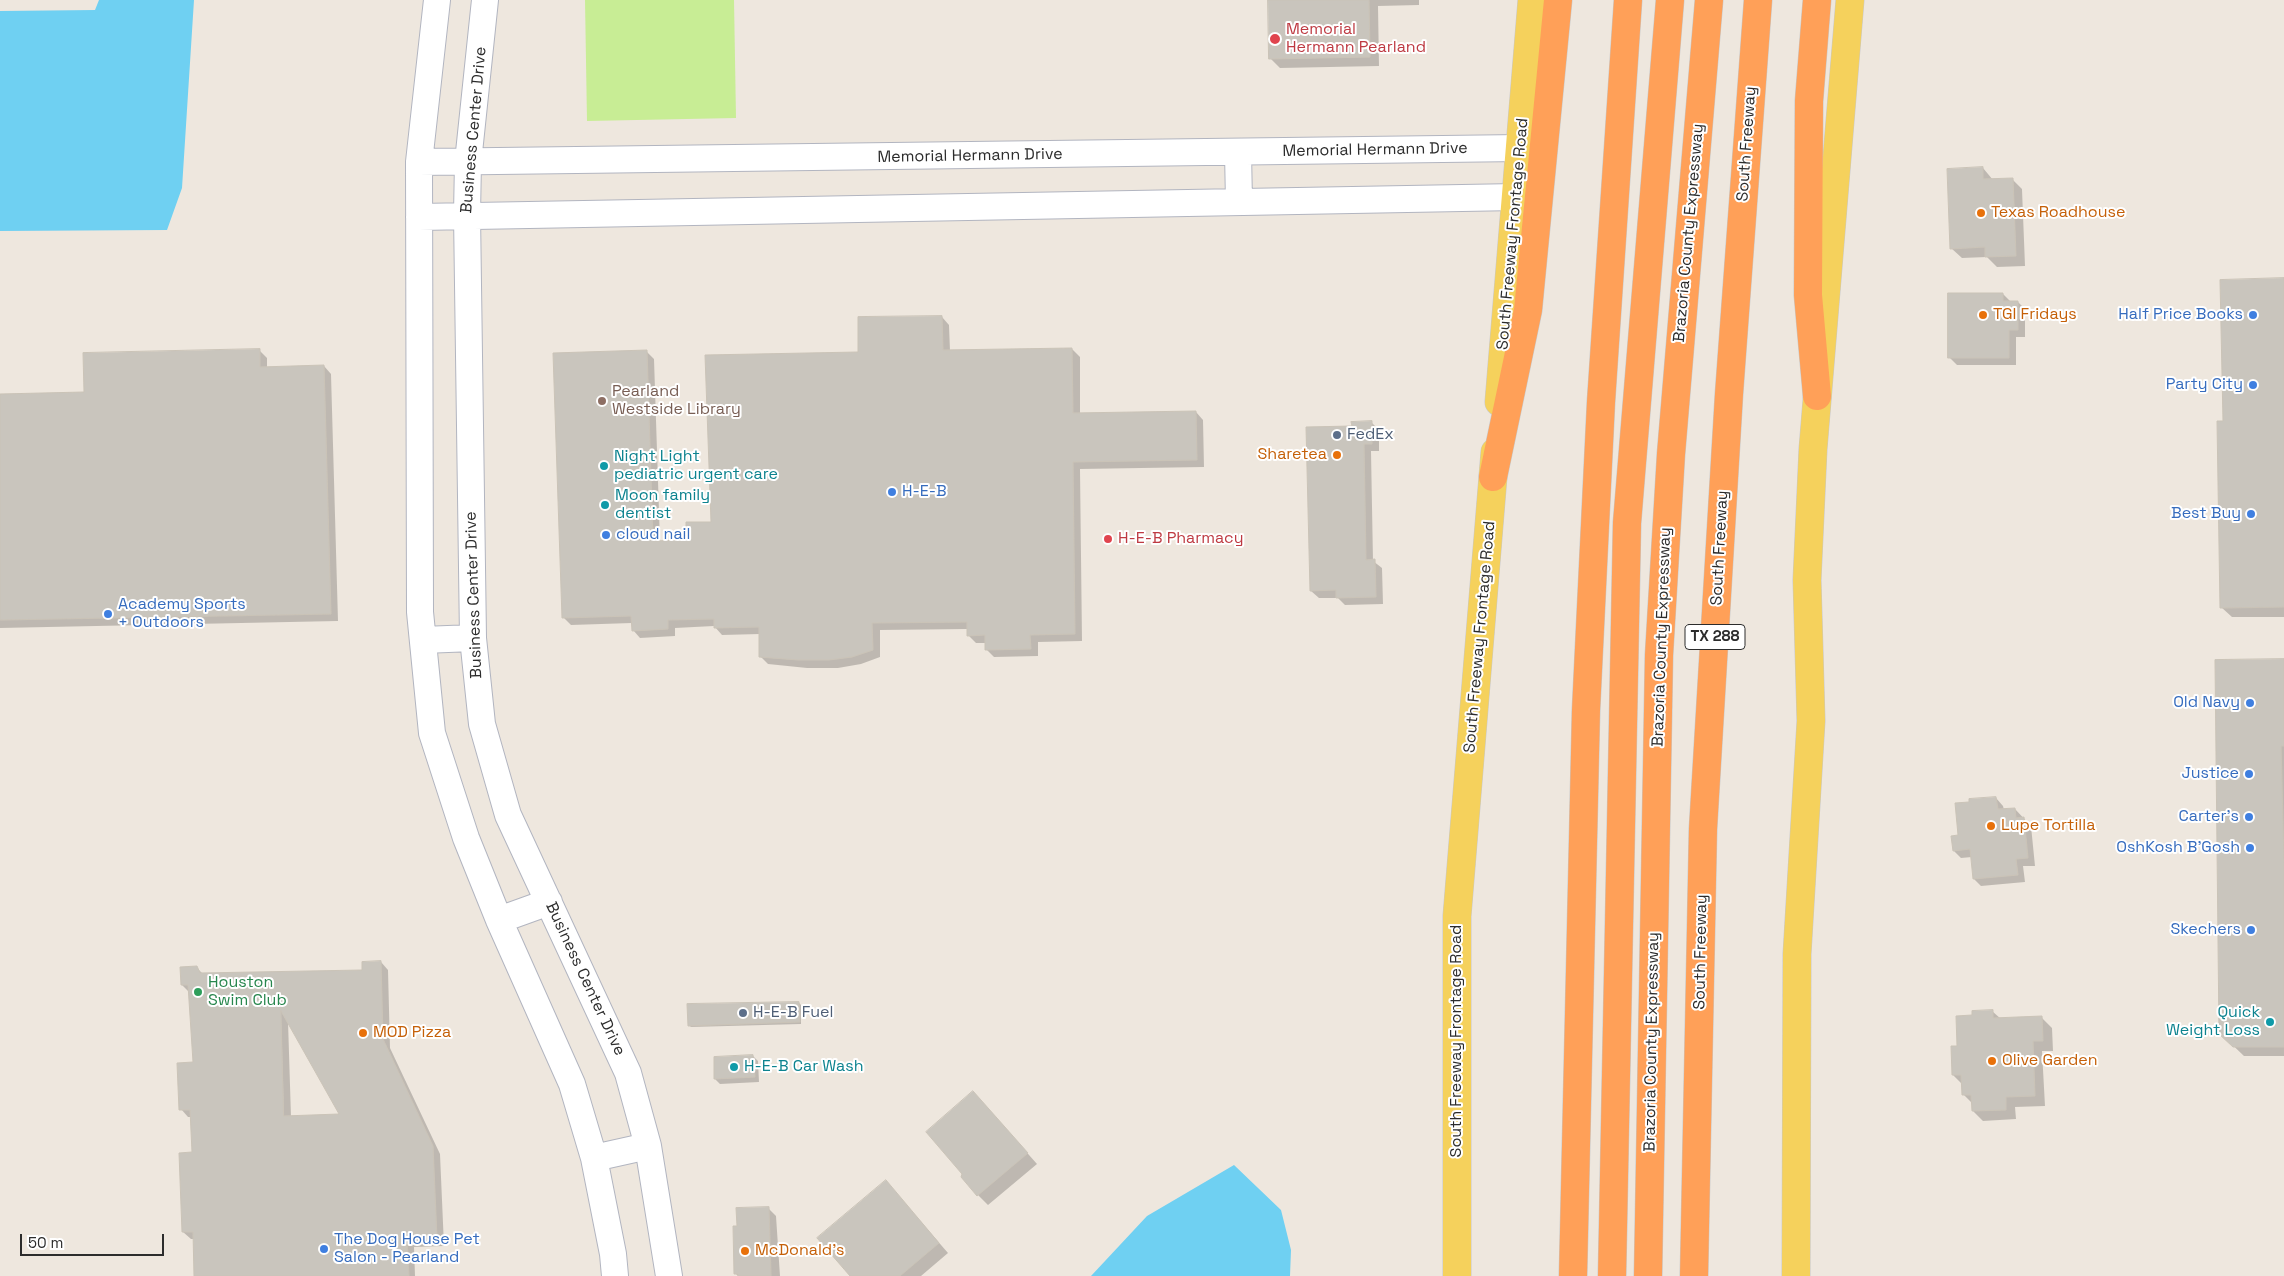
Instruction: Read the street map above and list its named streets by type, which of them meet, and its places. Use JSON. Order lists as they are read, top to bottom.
{
  "streets": {
    "highway": ["South Freeway", "Brazoria County Expressway", "TX 288"],
    "main road": ["South Freeway Frontage Road"],
    "street": ["Business Center Drive", "Memorial Hermann Drive"]
  },
  "crossings": [
    ["Business Center Drive", "Memorial Hermann Drive"],
    ["Memorial Hermann Drive", "South Freeway Frontage Road"]
  ],
  "places": [
    "Memorial Hermann Pearland",
    "Texas Roadhouse",
    "TGI Fridays",
    "Half Price Books",
    "Party City",
    "Pearland Westside Library",
    "FedEx",
    "Sharetea",
    "Night Light pediatric urgent care",
    "H-E-B",
    "Moon family dentist",
    "Best Buy",
    "cloud nail",
    "H-E-B Pharmacy",
    "Academy Sports + Outdoors",
    "Old Navy",
    "Justice",
    "Carter's",
    "Lupe Tortilla",
    "OshKosh B'Gosh",
    "Skechers",
    "Houston Swim Club",
    "H-E-B Fuel",
    "Quick Weight Loss",
    "MOD Pizza",
    "Olive Garden",
    "H-E-B Car Wash",
    "The Dog House Pet Salon - Pearland",
    "McDonald's"
  ],
  "scale_bar": "50 m"
}
